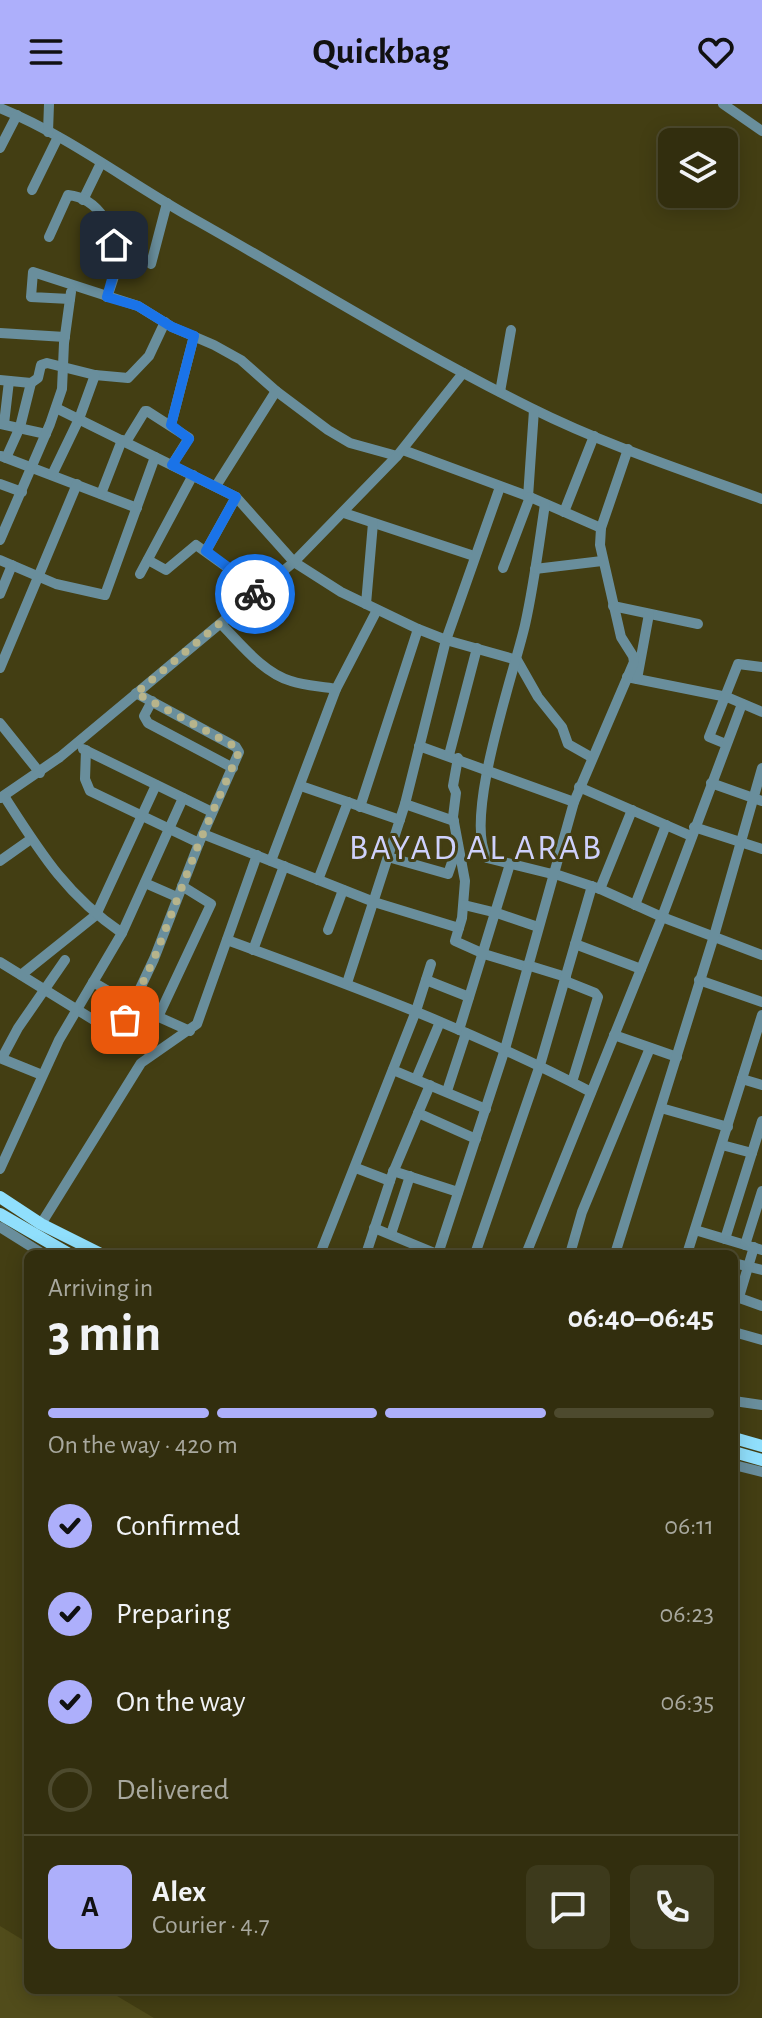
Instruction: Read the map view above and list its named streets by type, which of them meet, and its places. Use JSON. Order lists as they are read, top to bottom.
{
  "districts": ["BAYAD AL ARAB"],
  "page": {
    "header": "Quickbag",
    "heading": ["3 min", "Arriving in", "06:40–06:45"],
    "panel": ["Alex", "Courier · 4.7"],
    "bar": "On the way · 420 m",
    "list": [
      ["Confirmed", "06:11"],
      ["Preparing", "06:23"],
      ["On the way", "06:35"],
      "Delivered"
    ],
    "round": "A"
  }
}
